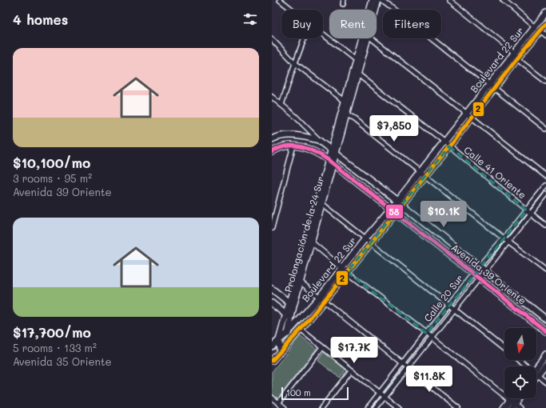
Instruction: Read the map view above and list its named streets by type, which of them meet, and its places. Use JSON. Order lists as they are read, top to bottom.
{
  "streets": {
    "main road": ["Boulevard 22 Sur", "Prolongación de la 24 Sur", "Avenida 39 Oriente"],
    "street": ["Calle 41 Oriente", "Calle 20 Sur"]
  },
  "crossings": [
    ["Boulevard 22 Sur", "Calle 41 Oriente"],
    ["Boulevard 22 Sur", "Prolongación de la 24 Sur"],
    ["Boulevard 22 Sur", "Avenida 39 Oriente"],
    ["Calle 41 Oriente", "Prolongación de la 24 Sur"],
    ["Calle 41 Oriente", "Calle 20 Sur"],
    ["Prolongación de la 24 Sur", "Avenida 39 Oriente"],
    ["Avenida 39 Oriente", "Calle 20 Sur"]
  ],
  "lines": ["transit line 2", "transit line 58"],
  "scale_bar": "100 m",
  "north": "bottom",
  "page": {
    "heading": "4 homes",
    "chip": ["Buy", "Rent", "Filters"],
    "list": [
      {
        "name": "$10,100/mo",
        "note": "3 rooms · 95 m² · Avenida 39 Oriente"
      },
      {
        "name": "$17,700/mo",
        "note": "5 rooms · 133 m² · Avenida 35 Oriente"
      }
    ],
    "price": [
      "$7,850",
      "$10.1K",
      "$17.7K",
      "$11.8K"
    ],
    "scale": "100 m"
  }
}
